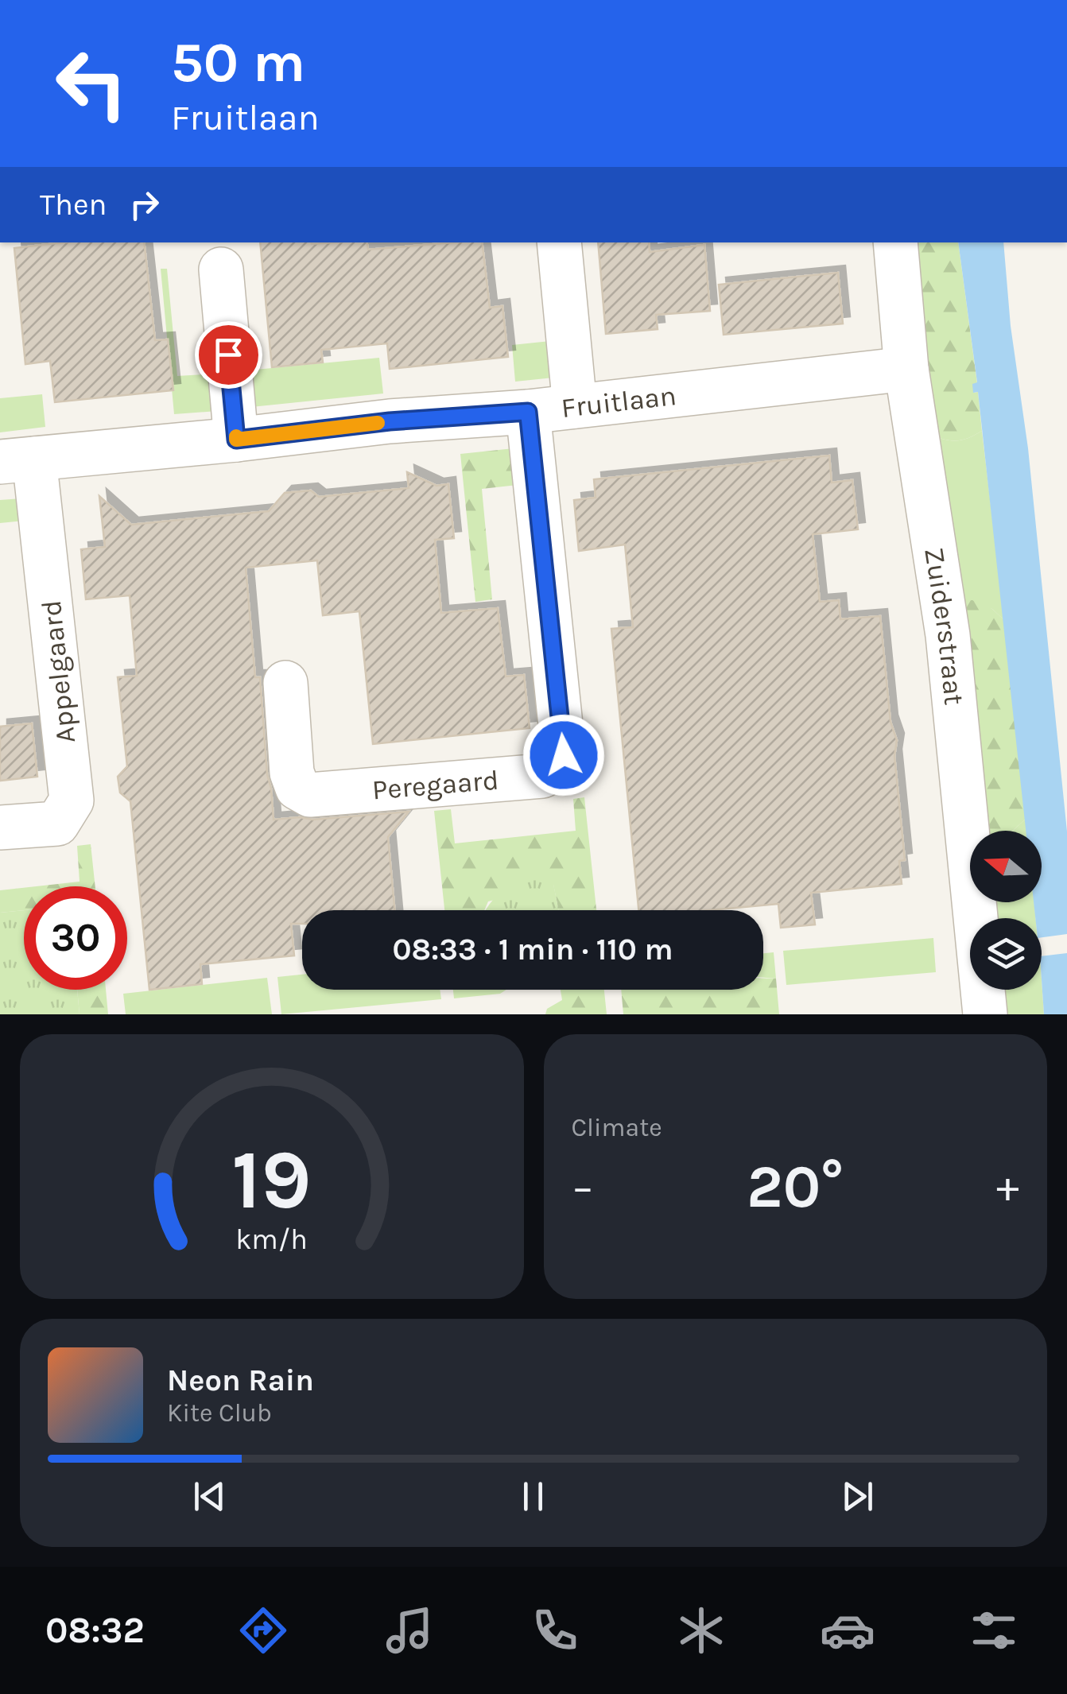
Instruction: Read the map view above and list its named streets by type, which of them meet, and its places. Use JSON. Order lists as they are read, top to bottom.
{
  "streets": {
    "street": [
      "Fruitlaan",
      "Zuiderstraat",
      "Appelgaard",
      "Peregaard"
    ]
  },
  "crossings": [
    ["Fruitlaan", "Zuiderstraat"],
    ["Fruitlaan", "Appelgaard"],
    ["Fruitlaan", "Peregaard"]
  ],
  "north": "left",
  "page": {
    "turn": ["50 m", "Fruitlaan"],
    "then": "Then",
    "limit": "30",
    "trip": "08:33 · 1 min · 110 m",
    "tile": "Climate",
    "heat": ["−", "20°", "+"],
    "song": ["Neon Rain", "Kite Club"],
    "tabs": "08:32",
    "gauge": ["19", "km/h"]
  }
}
